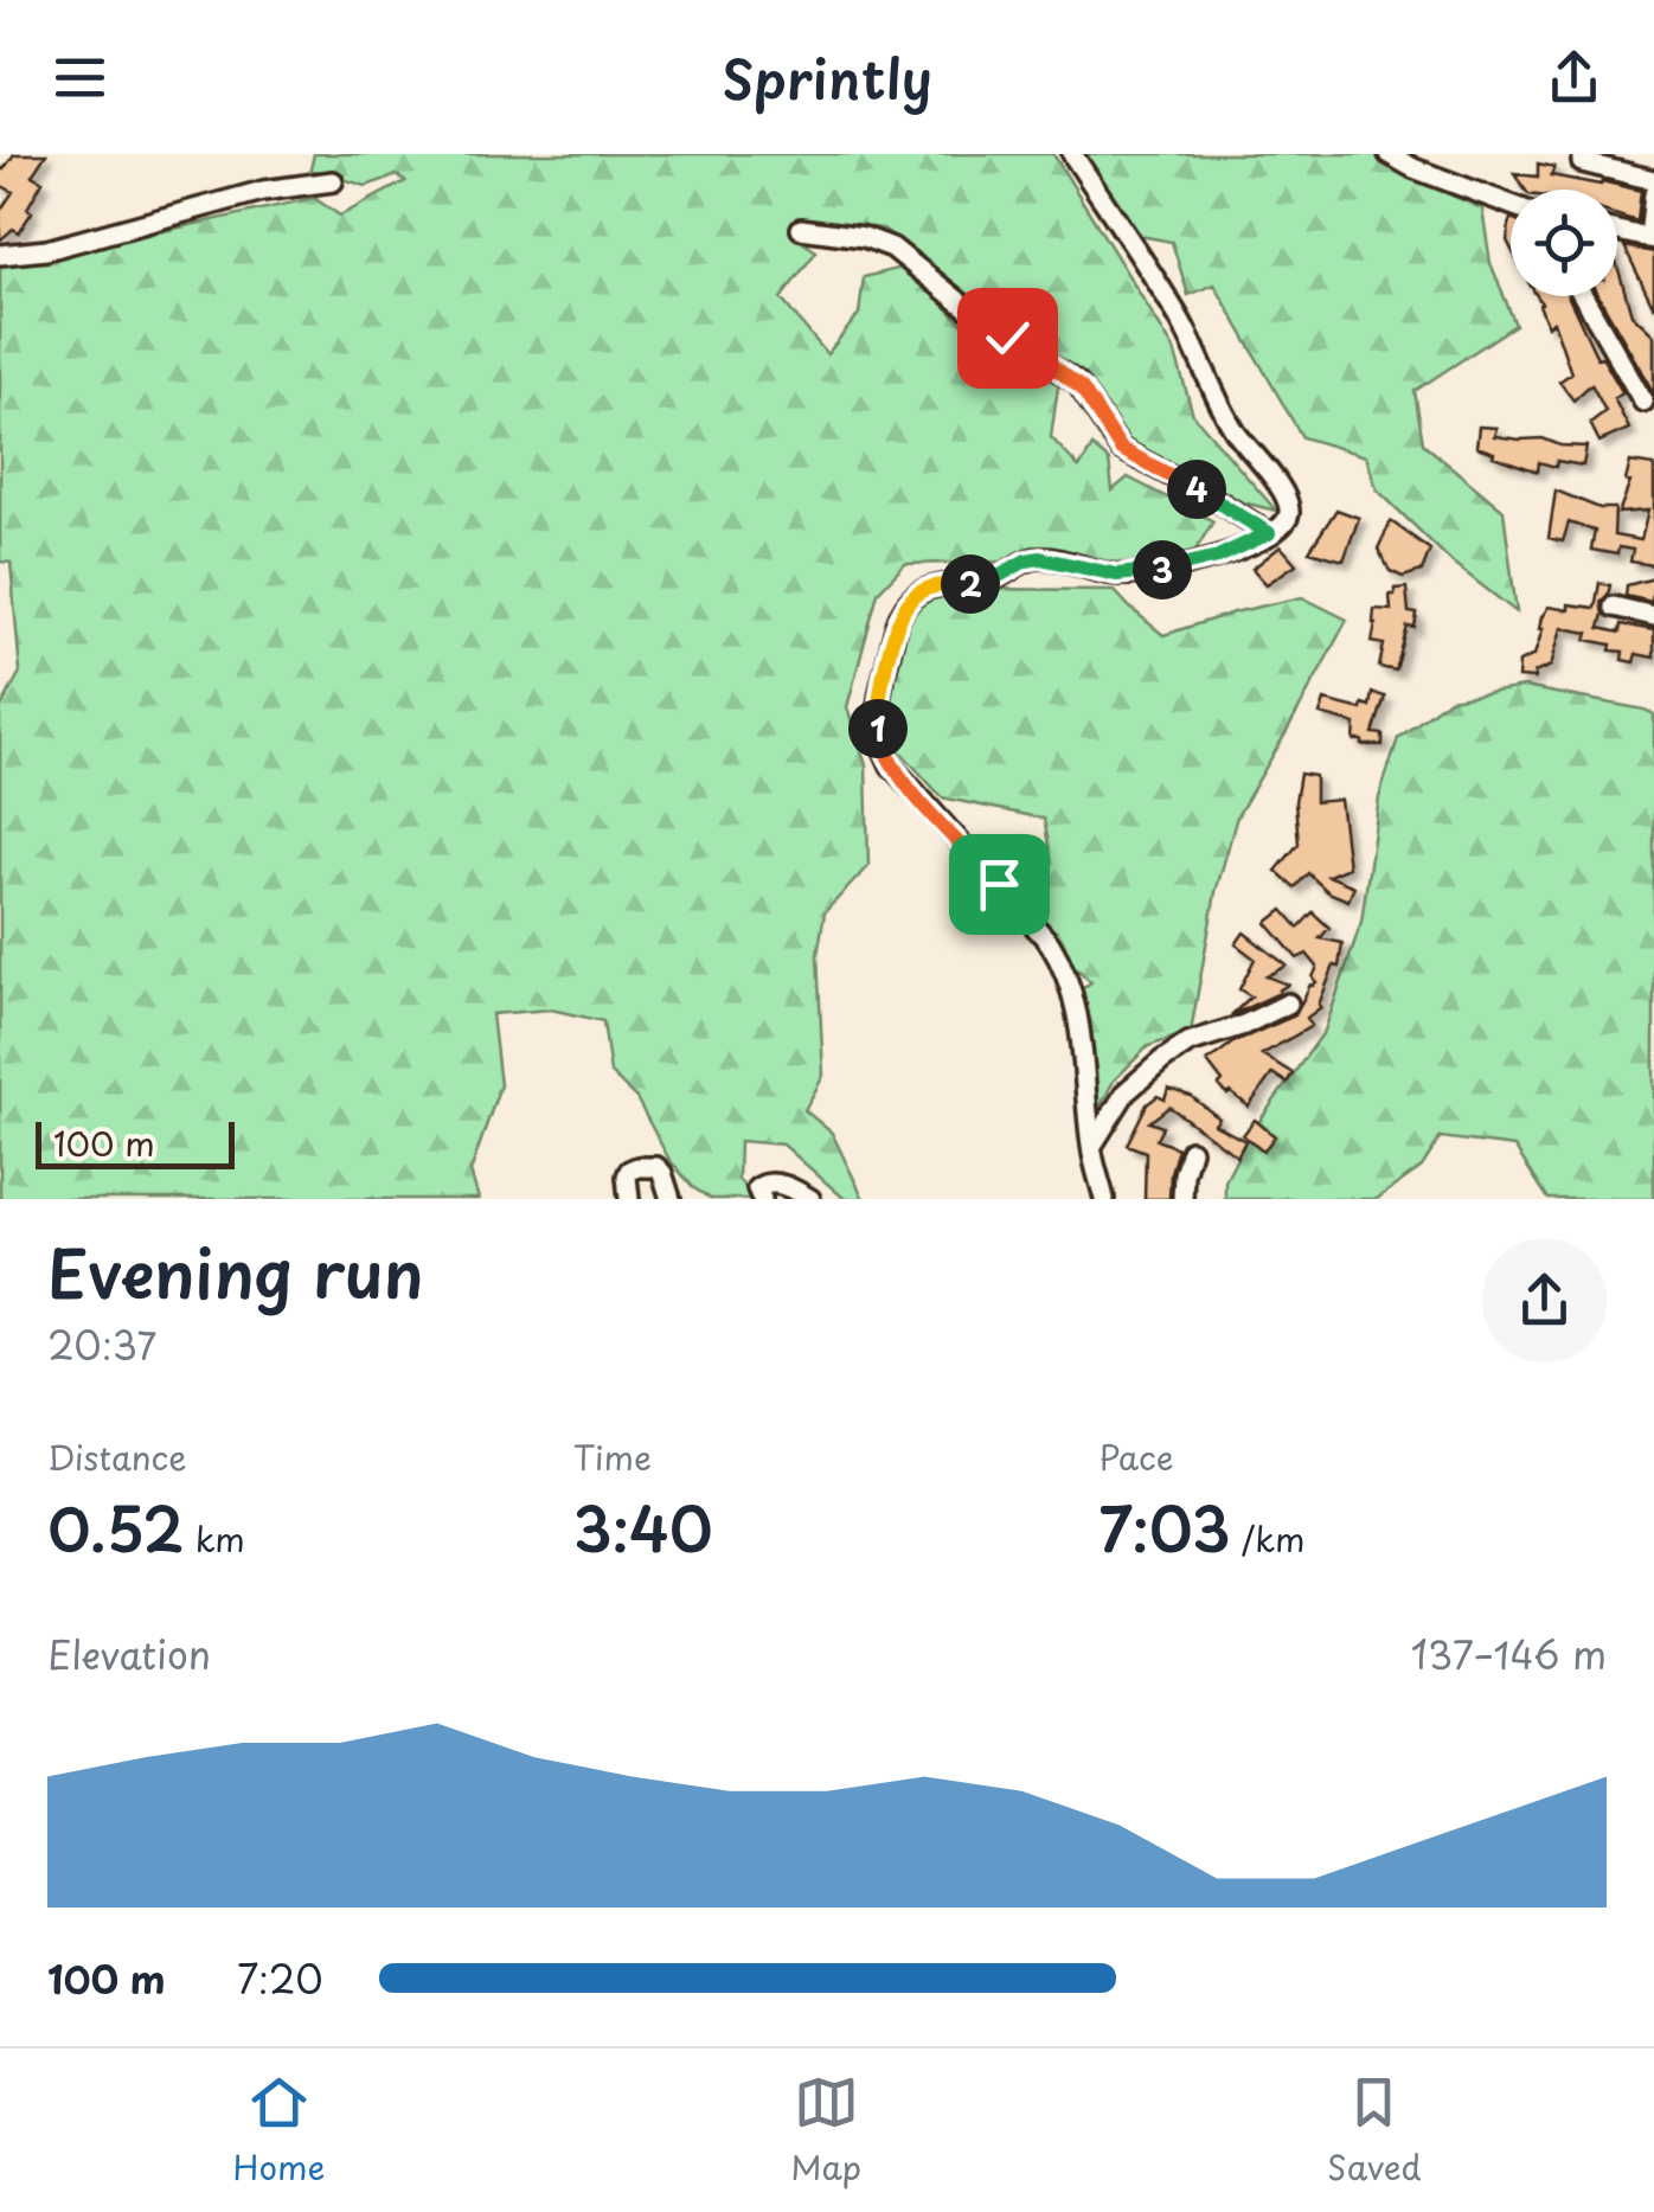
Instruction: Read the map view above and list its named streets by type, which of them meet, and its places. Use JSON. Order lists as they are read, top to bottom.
{
  "scale_bar": "100 m",
  "page": {
    "header": "Sprintly",
    "pins": [
      "4",
      "3",
      "2",
      "1"
    ],
    "scale": "100 m",
    "heading": ["Evening run", "20:37"],
    "stats": [
      ["Distance", "0.52 km"],
      ["Time", "3:40"],
      ["Pace", "7:03 /km"]
    ],
    "chart": ["Elevation", "137–146 m"],
    "list": [
      {
        "name": "100 m",
        "note": "7:20"
      }
    ],
    "tabs": ["Home", "Map", "Saved"]
  }
}
